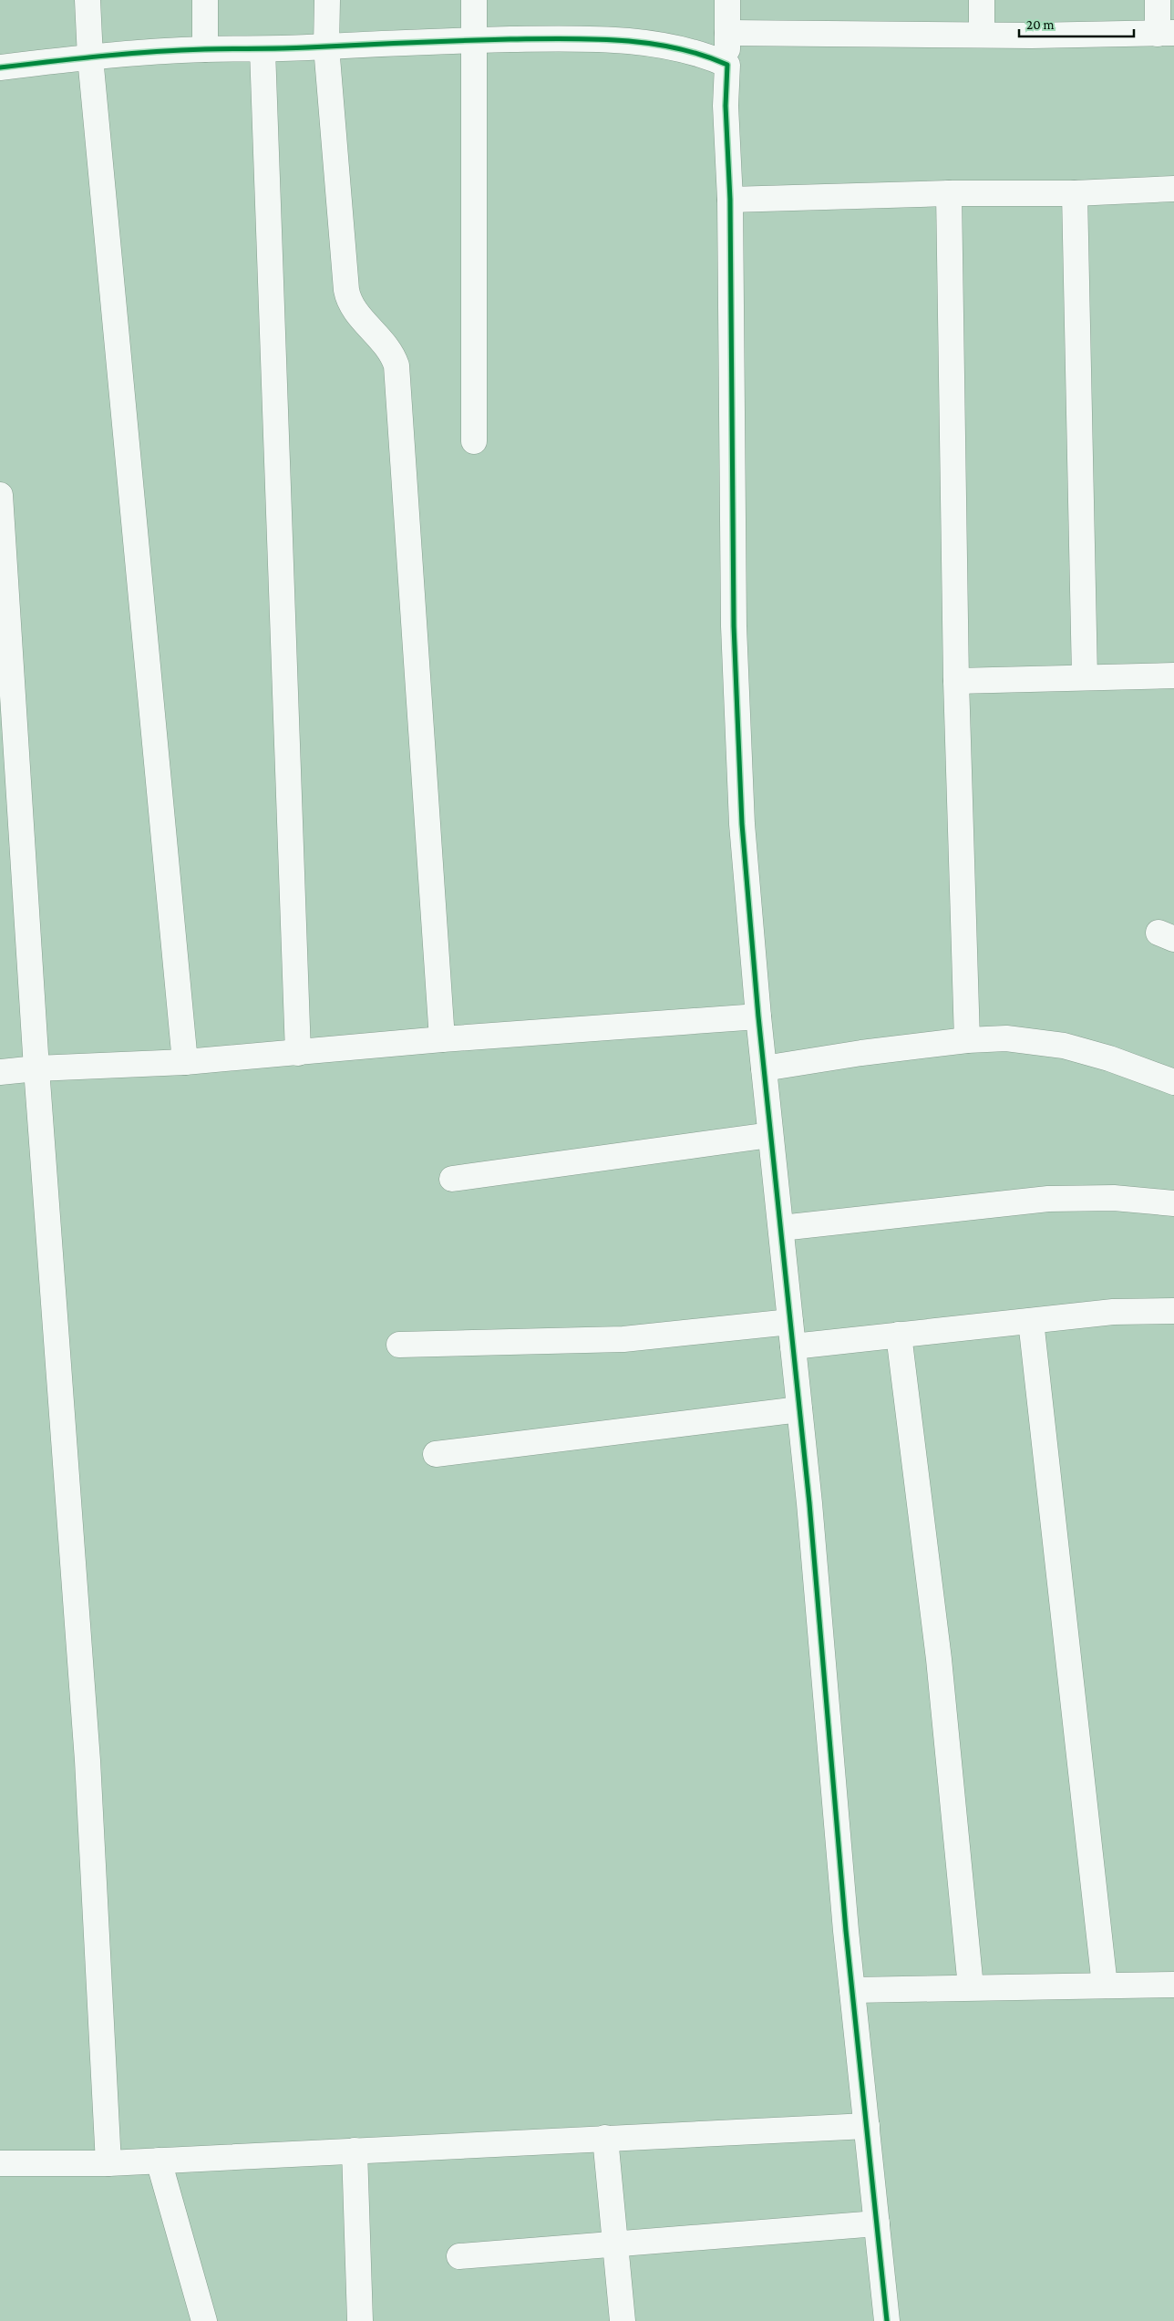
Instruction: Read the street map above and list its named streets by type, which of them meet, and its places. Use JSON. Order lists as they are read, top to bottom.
{
  "scale_bar": "20 m"
}
